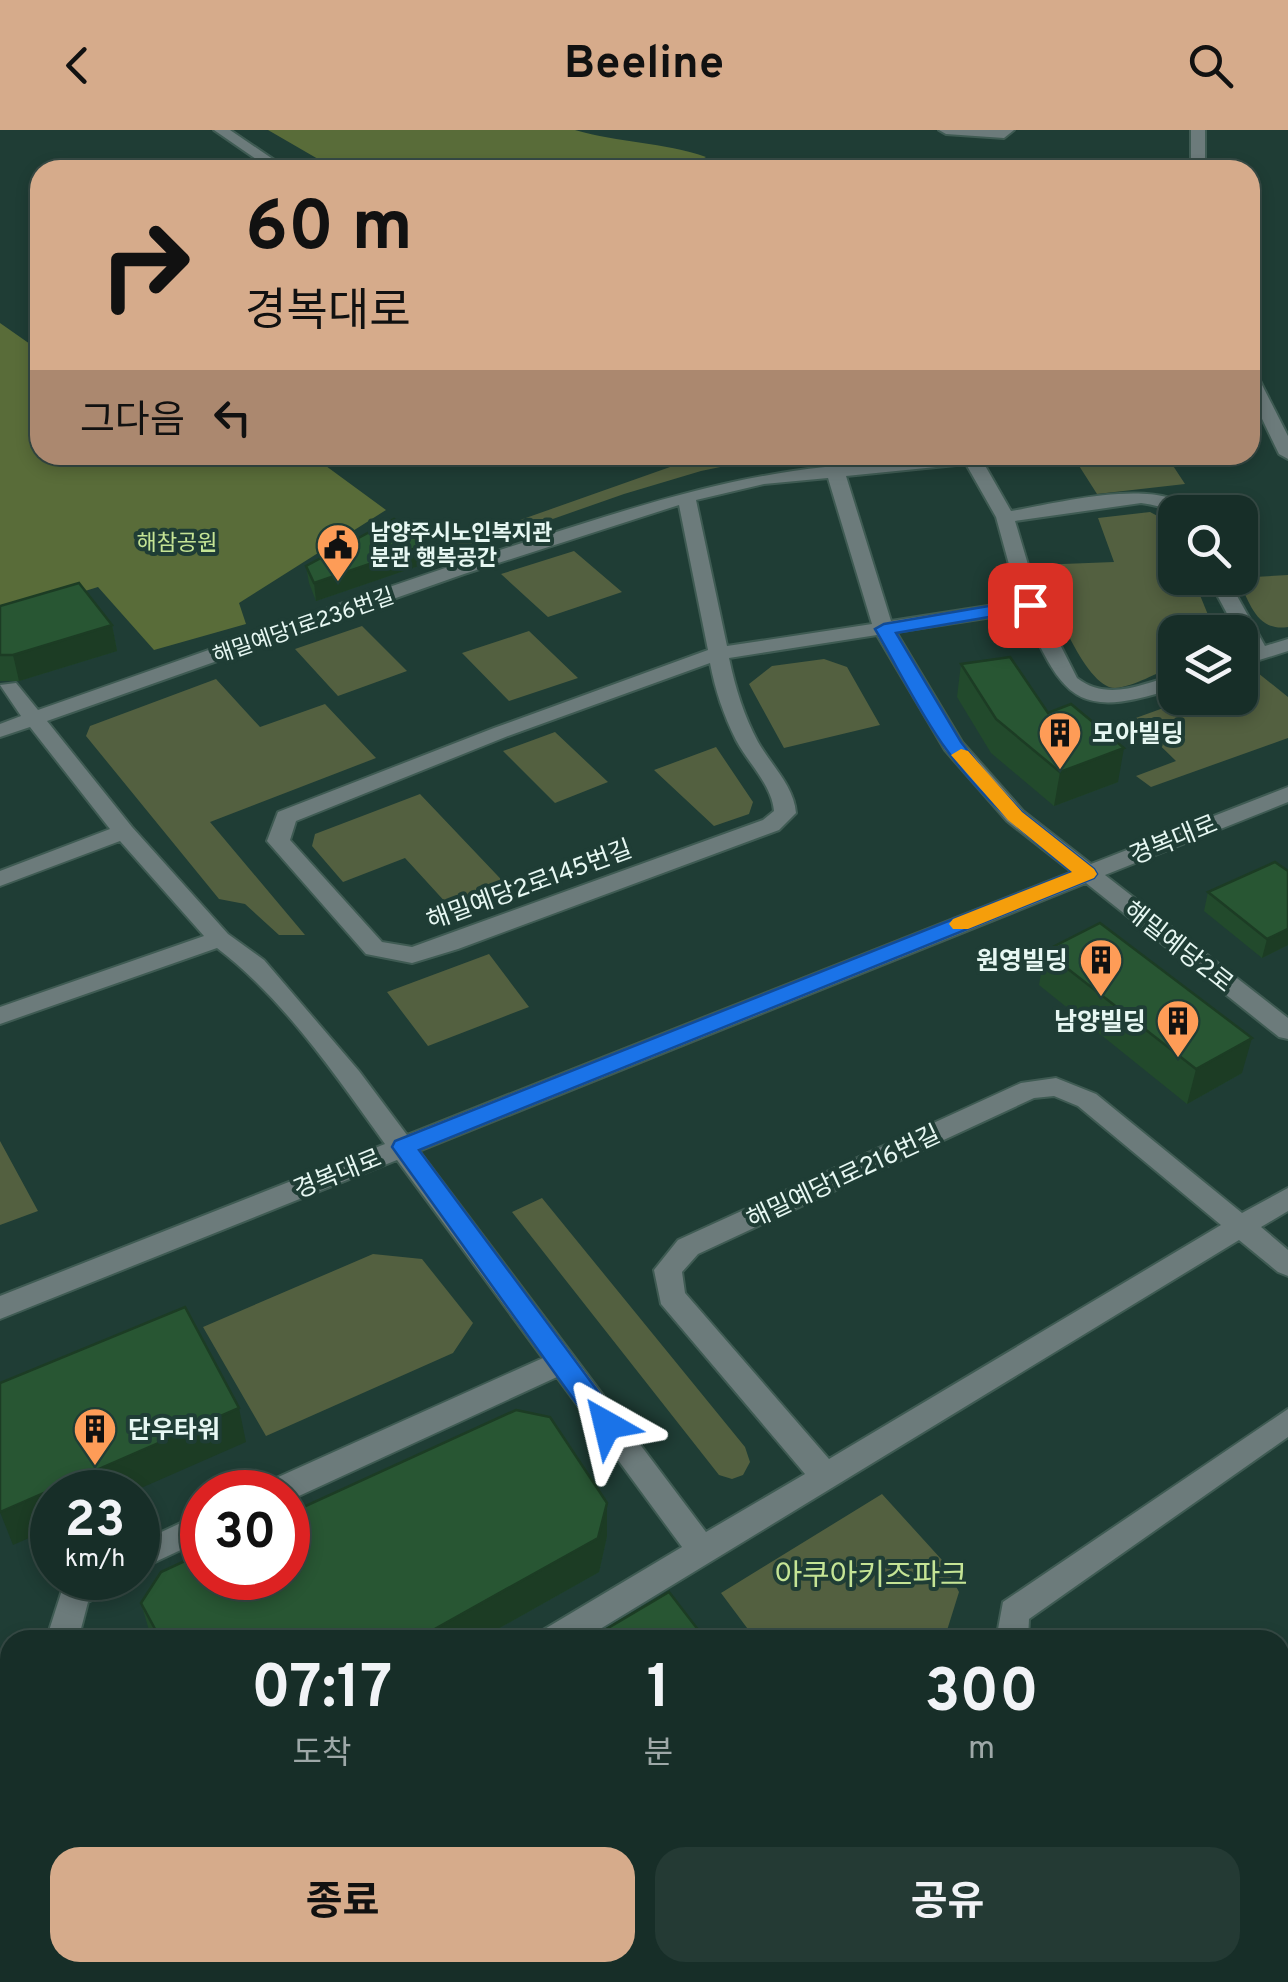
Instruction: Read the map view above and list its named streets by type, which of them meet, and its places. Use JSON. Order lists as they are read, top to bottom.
{
  "streets": {
    "street": [
      "해밀예당1로236번길",
      "경복대로",
      "해밀예당2로145번길",
      "해밀예당2로",
      "해밀예당1로216번길"
    ]
  },
  "crossings": [
    ["경복대로", "해밀예당2로"],
    ["해밀예당2로145번길", "해밀예당2로"]
  ],
  "parks": ["해참공원", "아쿠아키즈파크"],
  "places": {
    "public building": ["남양주시노인복지관 분관 행복공간"],
    "building": [
      "모아빌딩",
      "원영빌딩",
      "남양빌딩",
      "단우타워"
    ]
  },
  "page": {
    "header": "Beeline",
    "turn": ["60 m", "경복대로"],
    "then": "그다음",
    "speed": "23 km/h",
    "limit": "30",
    "eta": [
      "07:17",
      "도착",
      "1",
      "분",
      "300",
      "m"
    ],
    "buttons": ["종료", "공유"]
  }
}
